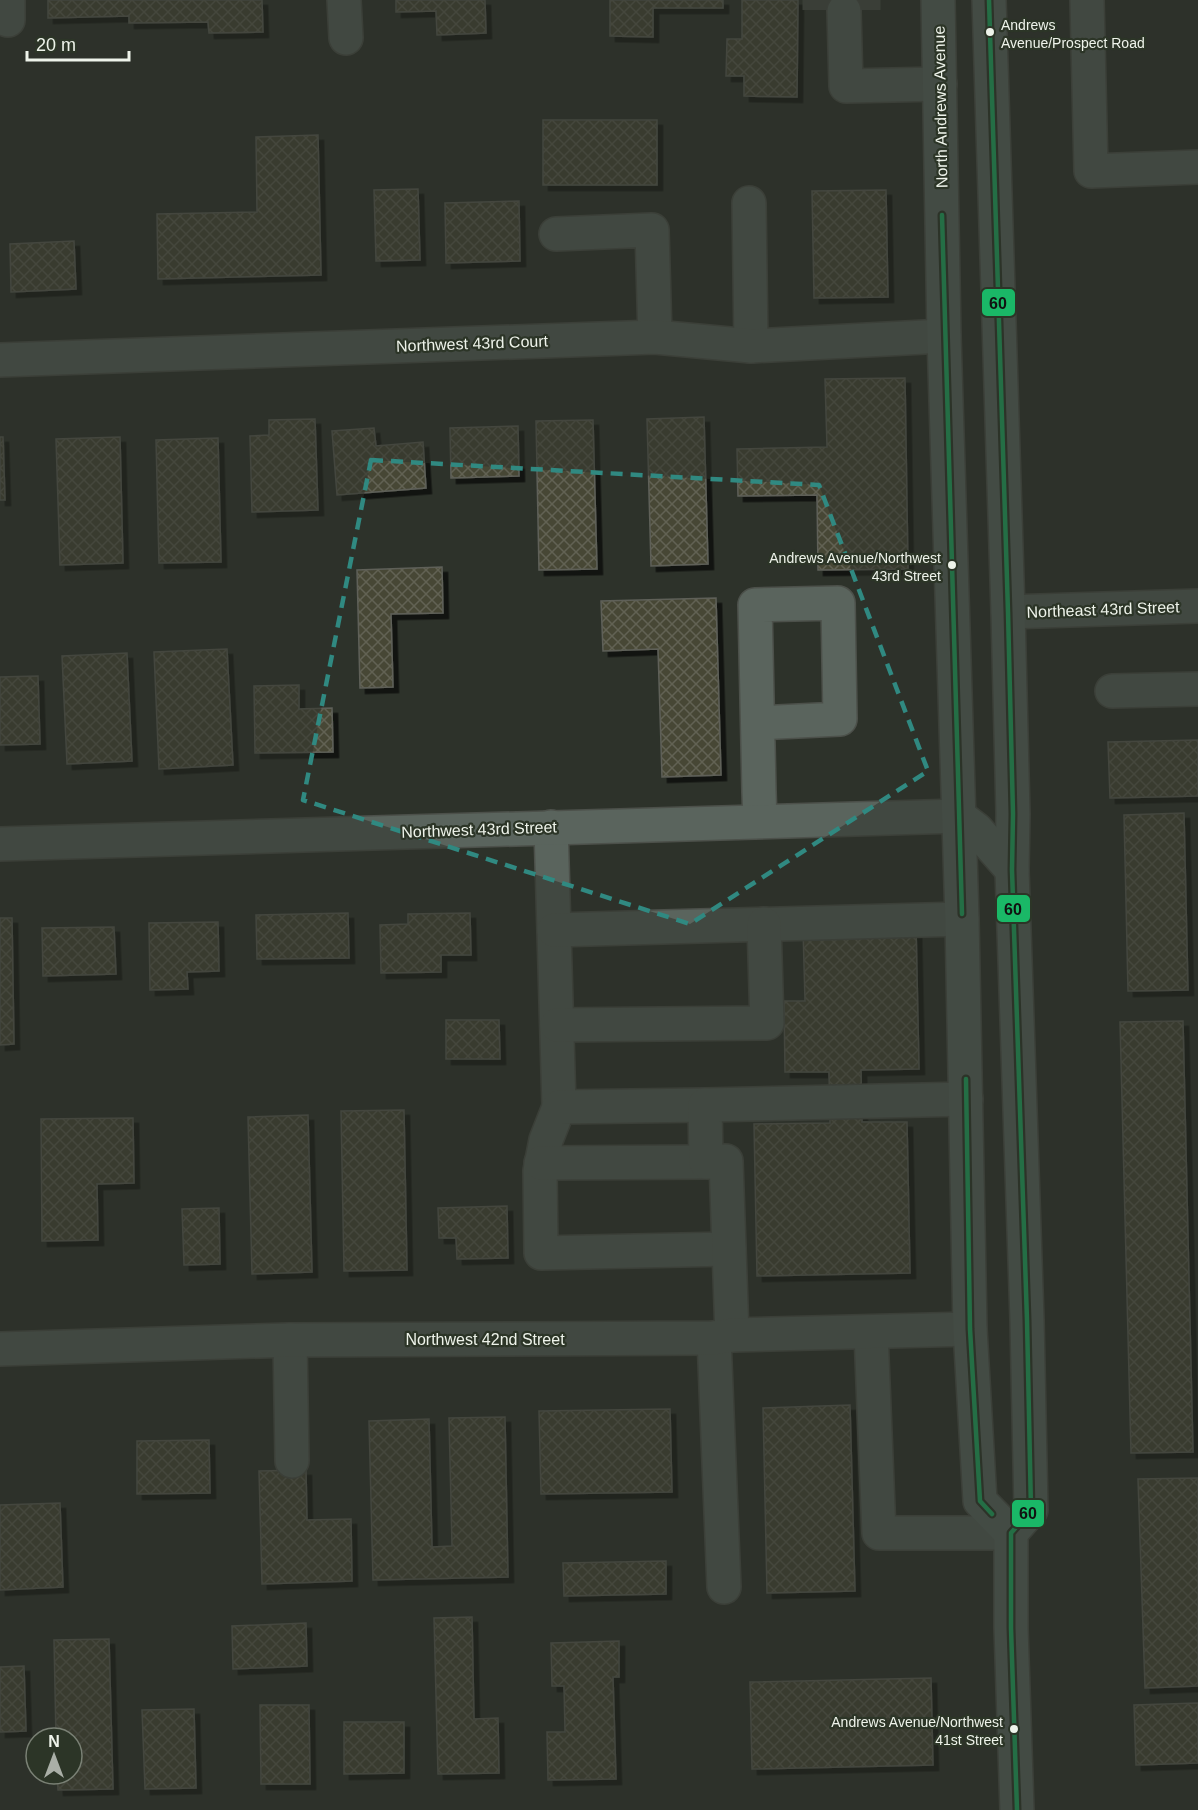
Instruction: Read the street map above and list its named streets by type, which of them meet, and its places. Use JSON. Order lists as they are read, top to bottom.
{
  "streets": {
    "main road": ["North Andrews Avenue"],
    "street": [
      "Northwest 43rd Court",
      "Northeast 43rd Street",
      "Northwest 43rd Street",
      "Northwest 42nd Street"
    ]
  },
  "crossings": [
    ["North Andrews Avenue", "Northwest 43rd Court"],
    ["North Andrews Avenue", "Northwest 43rd Street"],
    ["North Andrews Avenue", "Northwest 42nd Street"]
  ],
  "places": ["Andrews Avenue/Prospect Road", "Andrews Avenue/Northwest 43rd Street", "Andrews Avenue/Northwest 41st Street"],
  "lines": ["transit line 60"],
  "scale_bar": "20 m",
  "north": "top"
}
